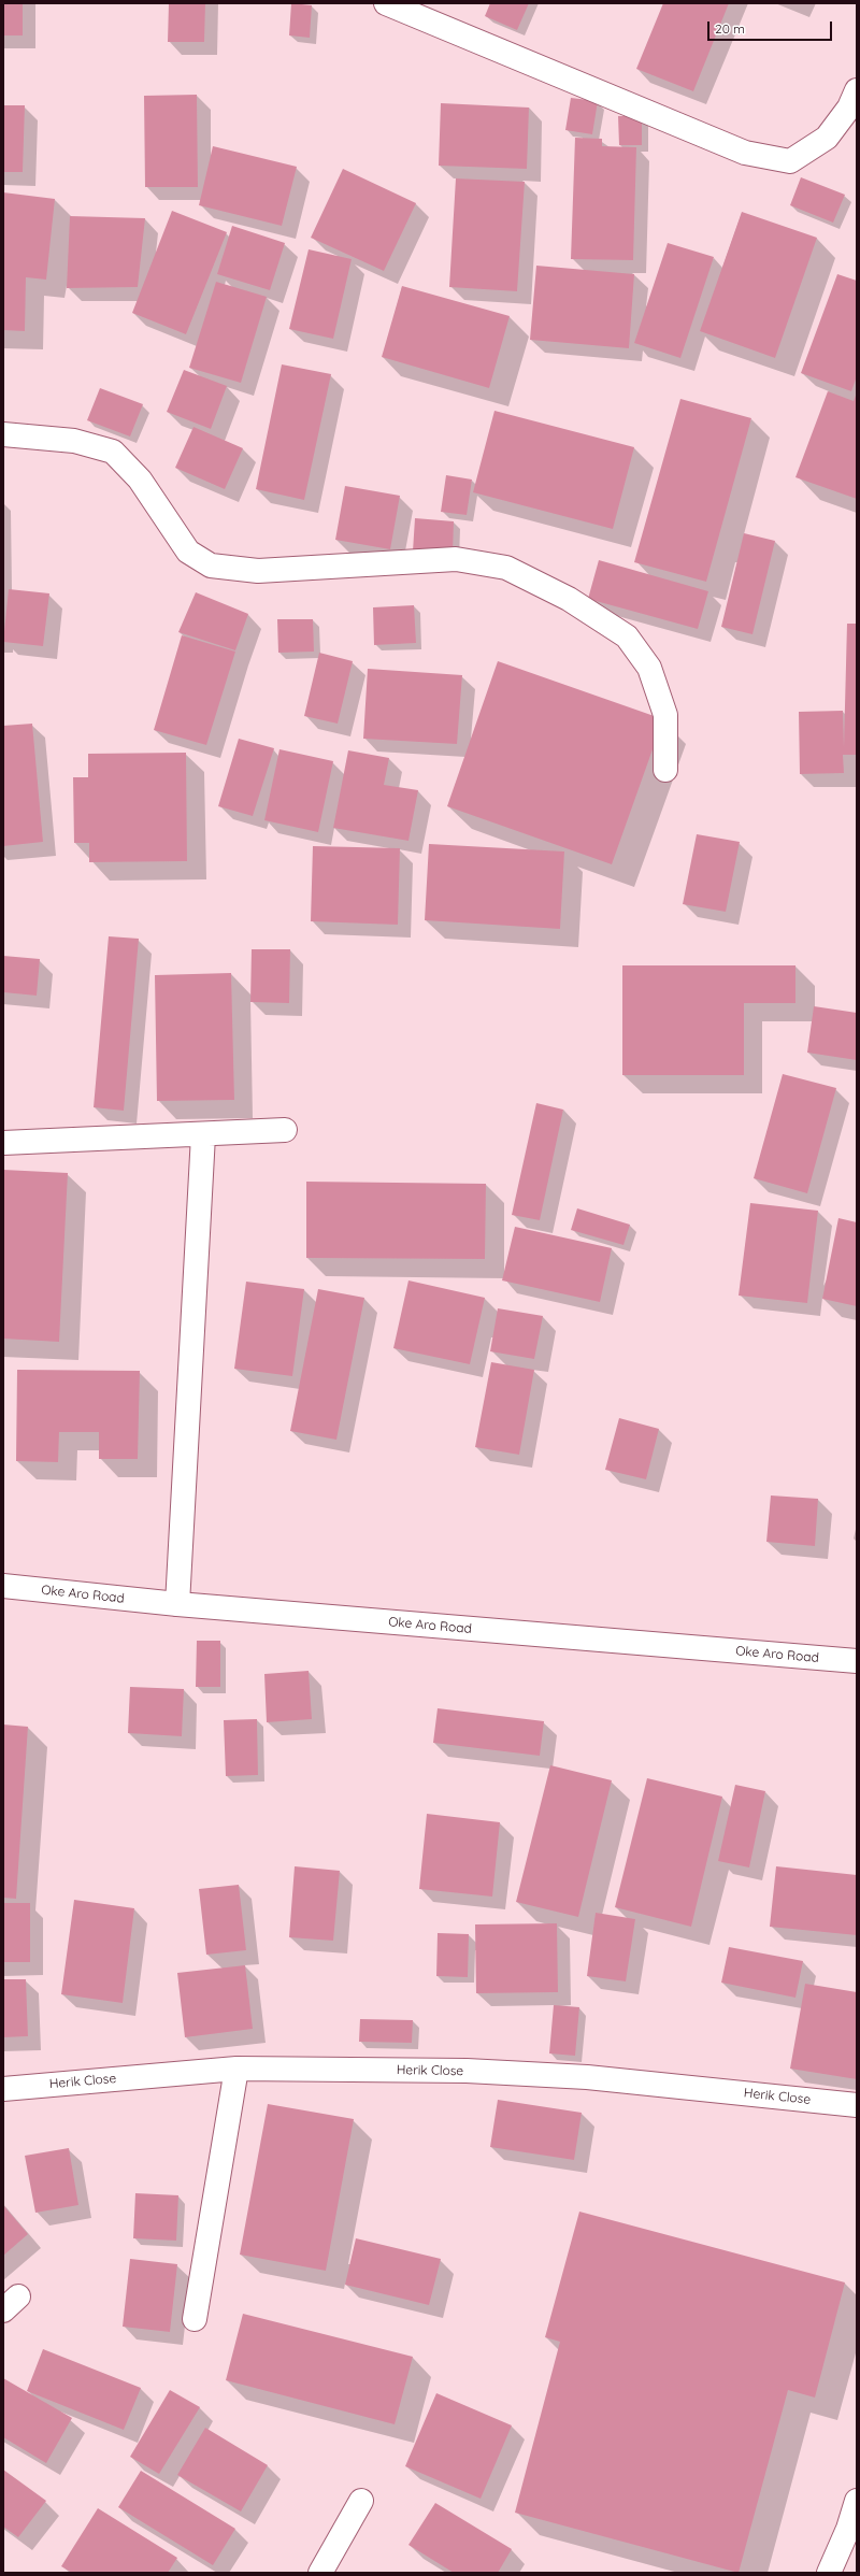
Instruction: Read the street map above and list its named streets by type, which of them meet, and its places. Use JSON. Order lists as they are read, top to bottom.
{
  "streets": {
    "street": ["Oke Aro Road", "Herik Close"]
  },
  "scale_bar": "20 m"
}
